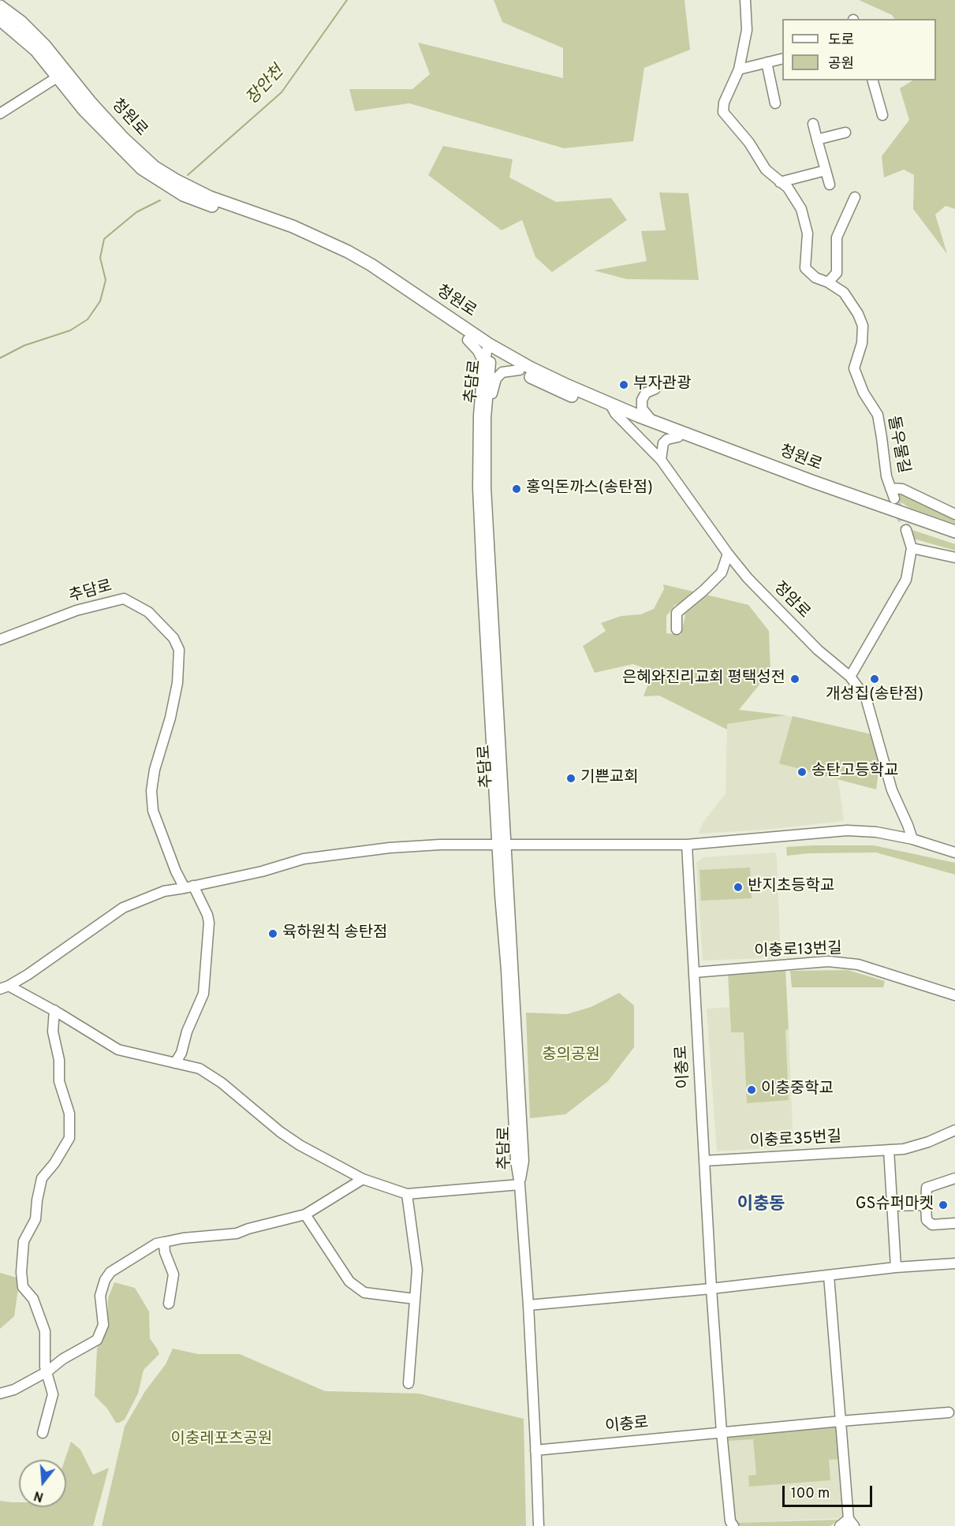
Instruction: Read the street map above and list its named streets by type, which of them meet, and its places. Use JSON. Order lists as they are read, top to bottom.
{
  "streets": {
    "main road": ["청원로"],
    "street": [
      "추담로",
      "돌우물길",
      "정암로",
      "이충로13번길",
      "이충로",
      "이충로35번길"
    ]
  },
  "crossings": [
    ["청원로", "추담로"],
    ["청원로", "정암로"],
    ["추담로", "이충로"],
    ["이충로13번길", "이충로"],
    ["이충로", "이충로35번길"]
  ],
  "districts": ["이충동"],
  "water": ["장안천"],
  "parks": ["충의공원", "이충레포츠공원"],
  "places": [
    "부자관광",
    "홍익돈까스(송탄점)",
    "은혜와진리교회 평택성전",
    "개성집(송탄점)",
    "송탄고등학교",
    "기쁜교회",
    "반지초등학교",
    "육하원칙 송탄점",
    "이충중학교",
    "GS슈퍼마켓"
  ],
  "legend": ["도로", "공원"],
  "scale_bar": "100 m",
  "north": "bottom"
}
